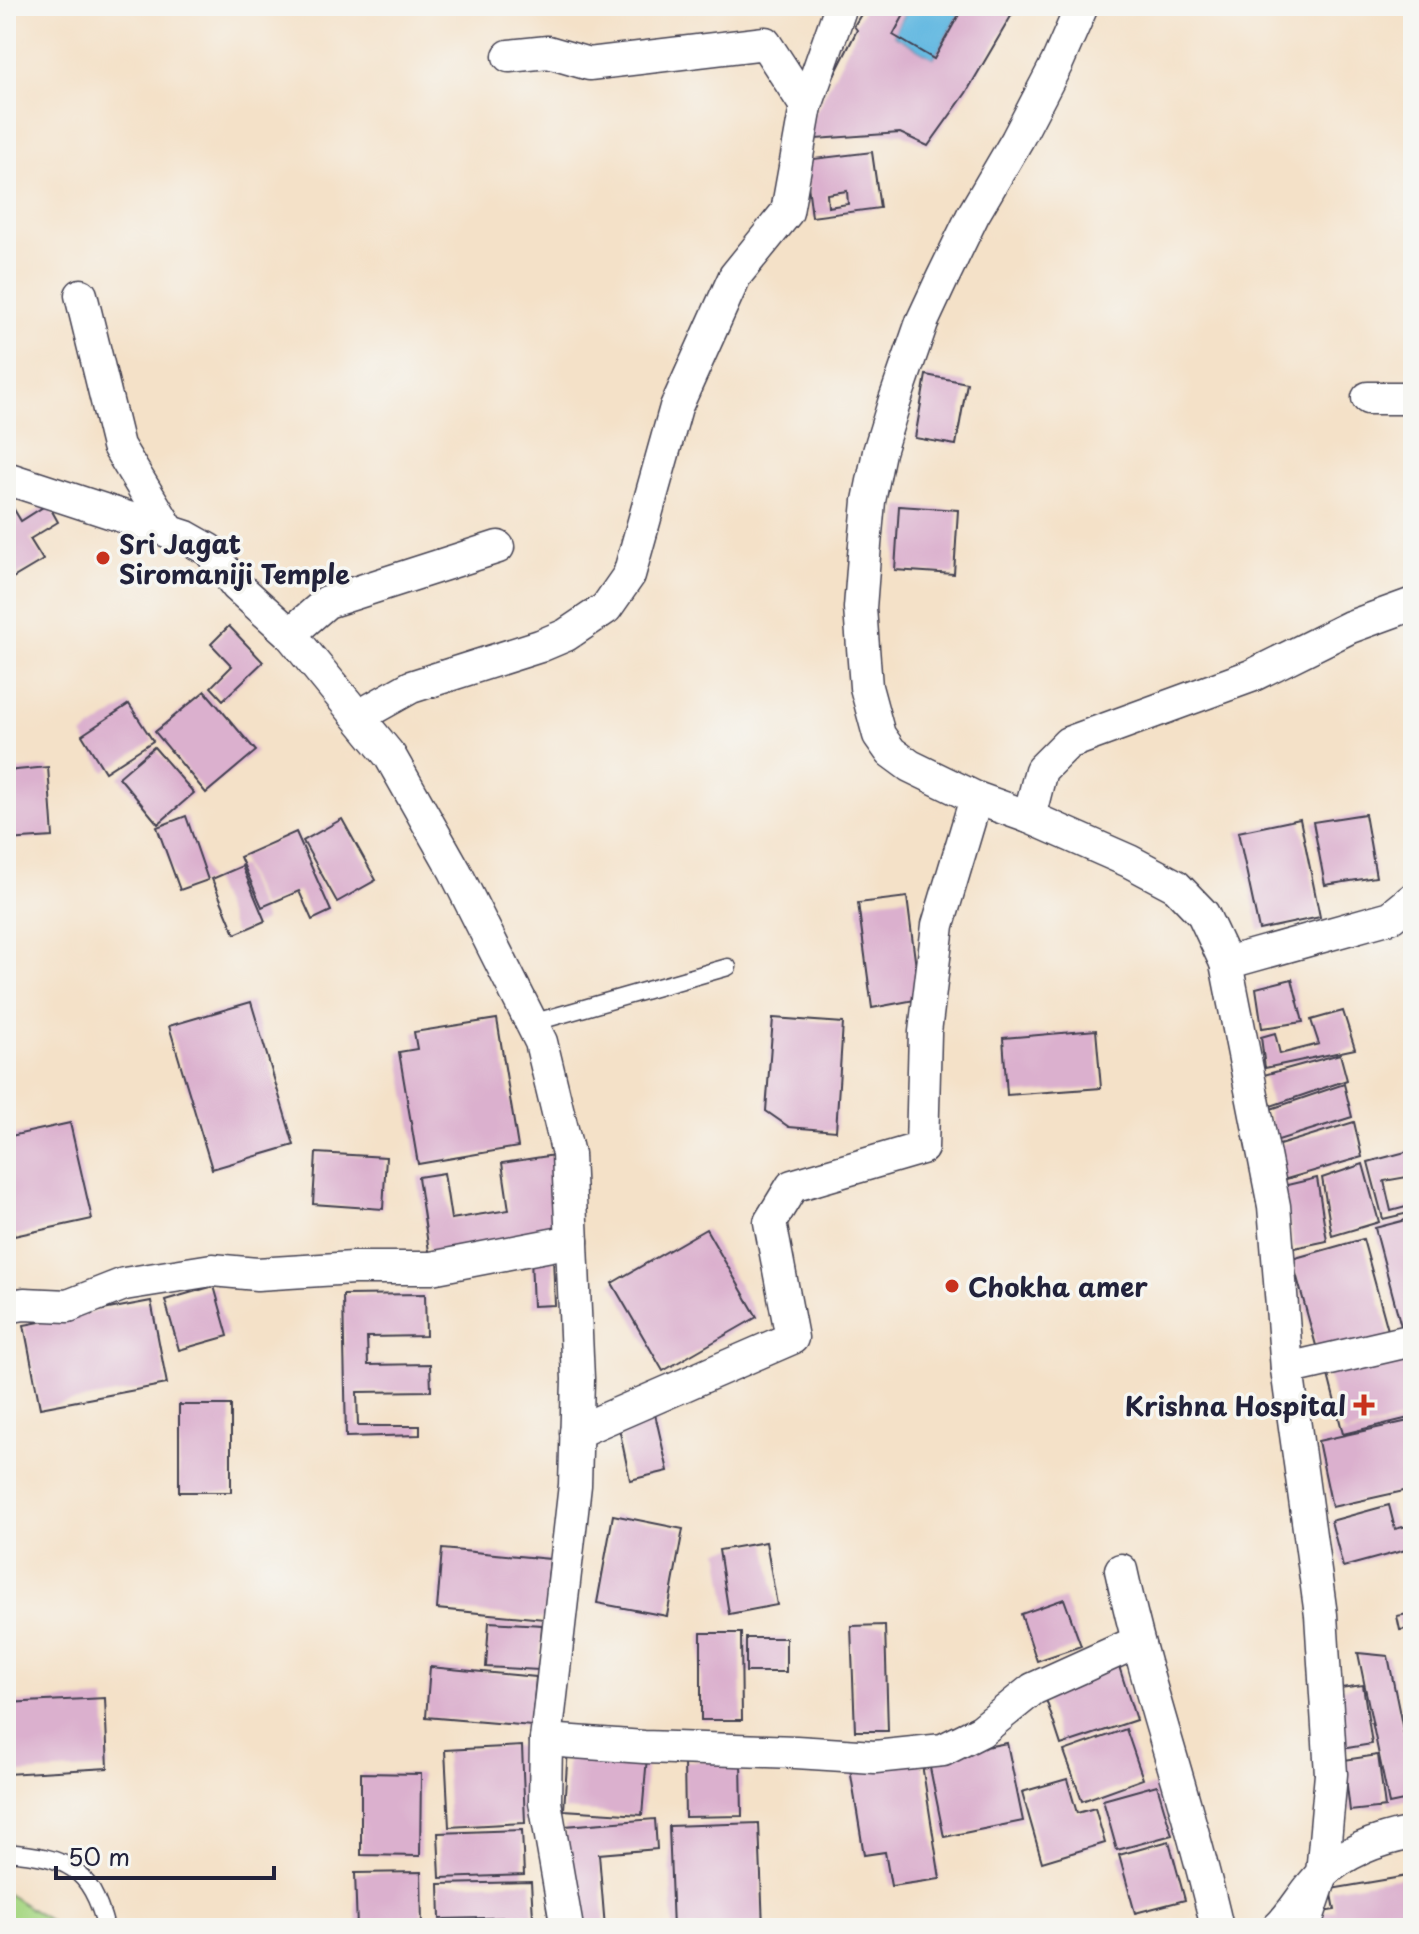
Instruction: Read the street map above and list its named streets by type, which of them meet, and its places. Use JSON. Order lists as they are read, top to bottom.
{
  "places": {
    "other": ["Sri Jagat Siromaniji Temple", "Chokha amer"],
    "health": ["Krishna Hospital"]
  },
  "scale_bar": "50 m"
}
